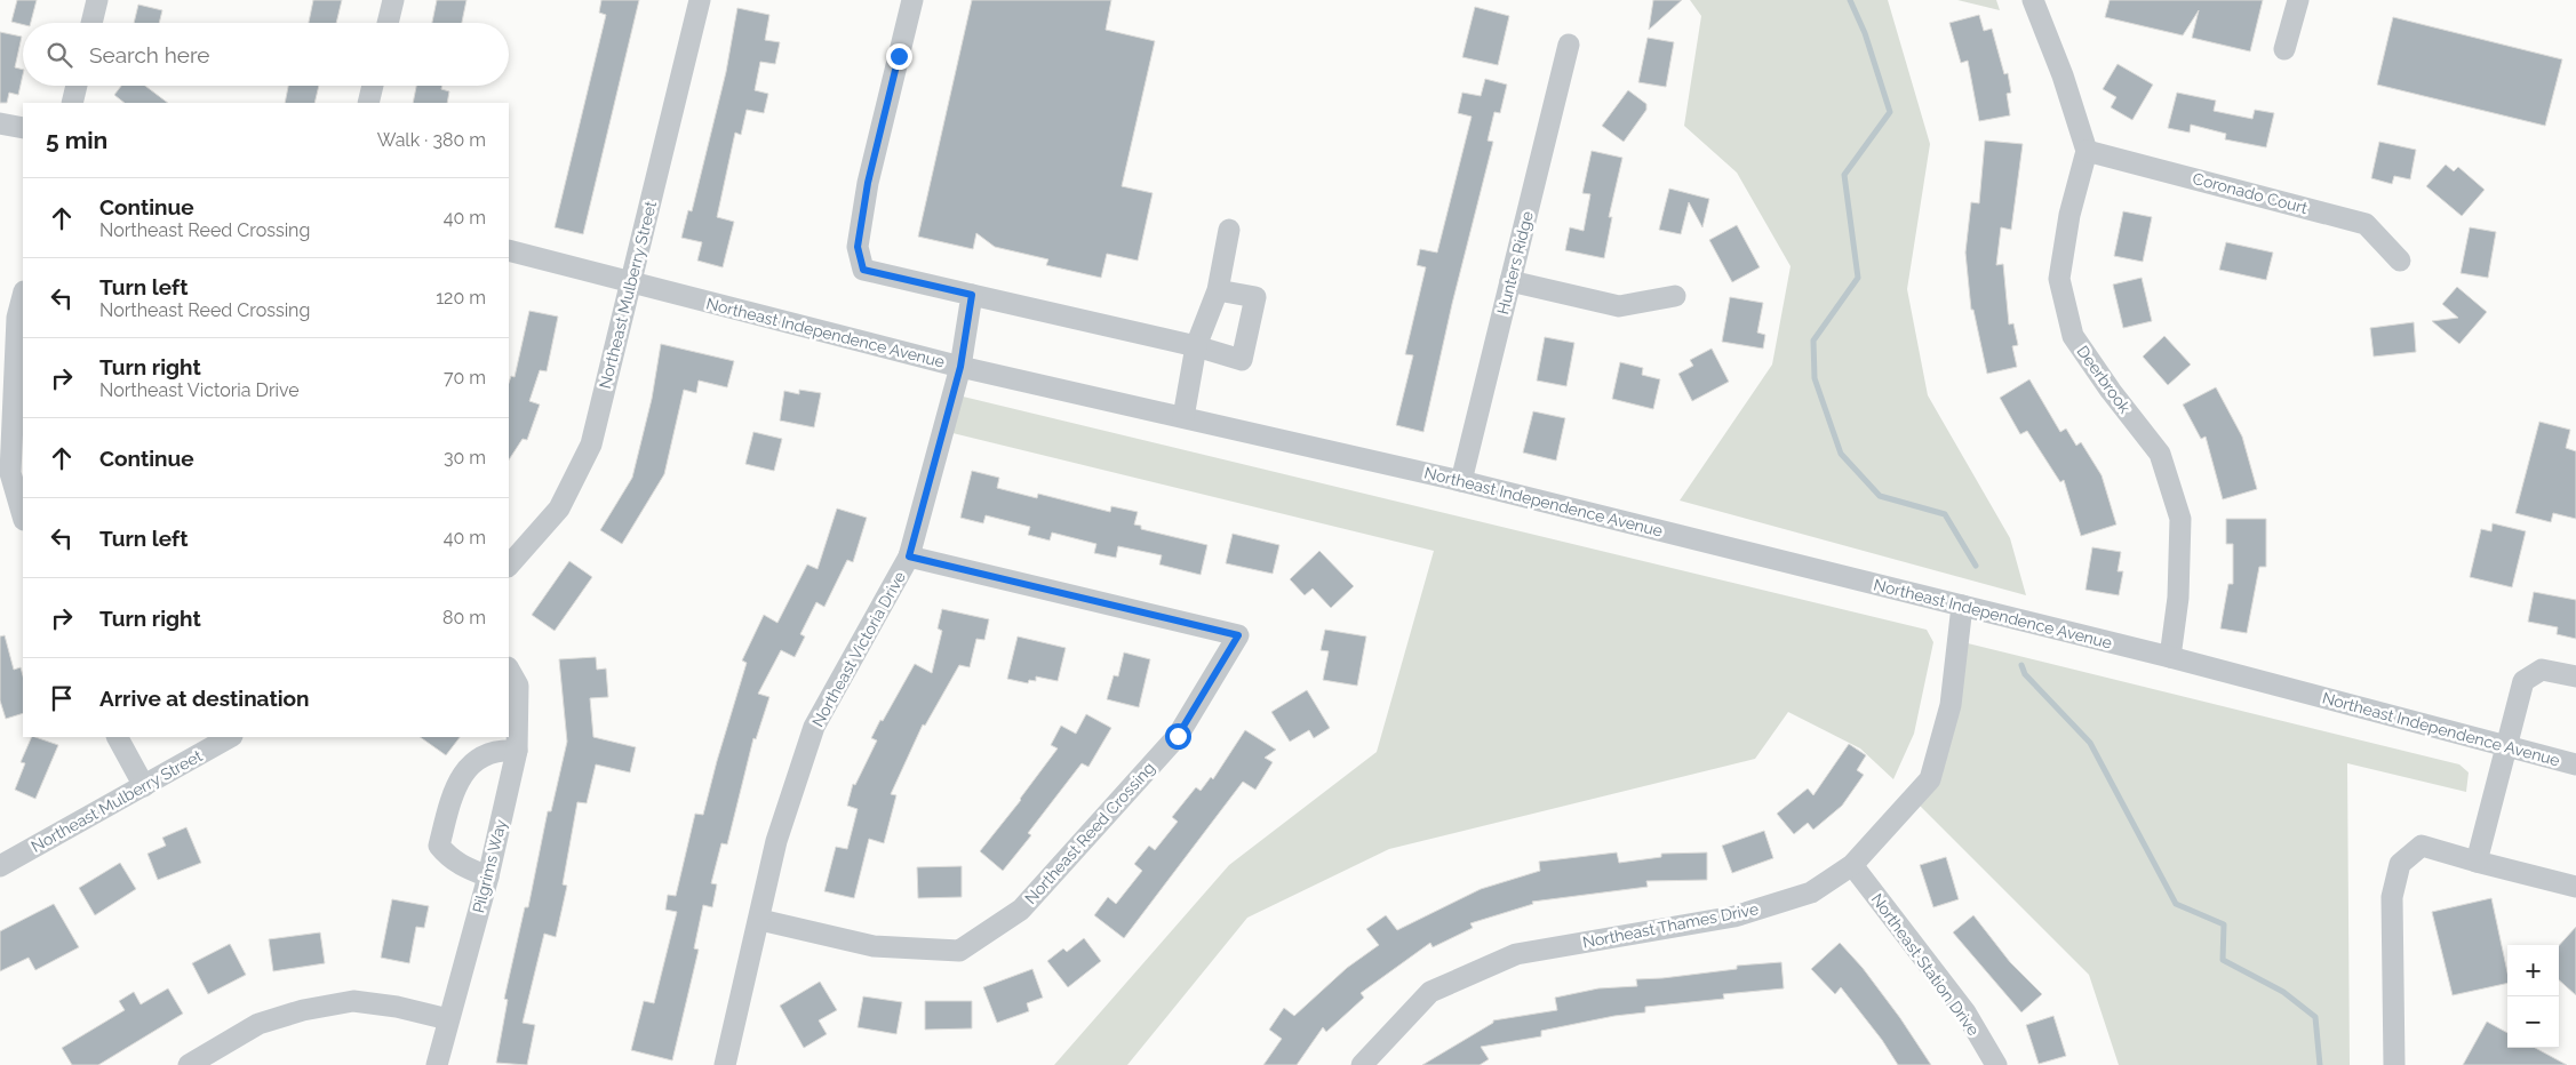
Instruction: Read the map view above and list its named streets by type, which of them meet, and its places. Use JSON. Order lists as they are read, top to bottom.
{
  "streets": {
    "street": [
      "Coronado Court",
      "Hunters Ridge",
      "Northeast Mulberry Street",
      "Northeast Independence Avenue",
      "Deerbrook",
      "Northeast Victoria Drive",
      "Northeast Reed Crossing",
      "Pilgrims Way",
      "Northeast Thames Drive",
      "Northeast Station Drive"
    ]
  },
  "crossings": [
    ["Coronado Court", "Deerbrook"],
    ["Hunters Ridge", "Northeast Independence Avenue"],
    ["Northeast Mulberry Street", "Northeast Independence Avenue"],
    ["Northeast Independence Avenue", "Deerbrook"],
    ["Northeast Independence Avenue", "Northeast Victoria Drive"],
    ["Northeast Independence Avenue", "Northeast Thames Drive"],
    ["Northeast Victoria Drive", "Northeast Reed Crossing"],
    ["Northeast Thames Drive", "Northeast Station Drive"]
  ],
  "page": {
    "search": "Search here",
    "heading": ["5 min", "Walk · 380 m"],
    "list": [
      ["Continue", "Northeast Reed Crossing", "40 m"],
      ["Turn left", "Northeast Reed Crossing", "120 m"],
      ["Turn right", "Northeast Victoria Drive", "70 m"],
      ["Continue", "30 m"],
      ["Turn left", "40 m"],
      ["Turn right", "80 m"],
      "Arrive at destination"
    ],
    "map_buttons": ["+", "−"]
  }
}
